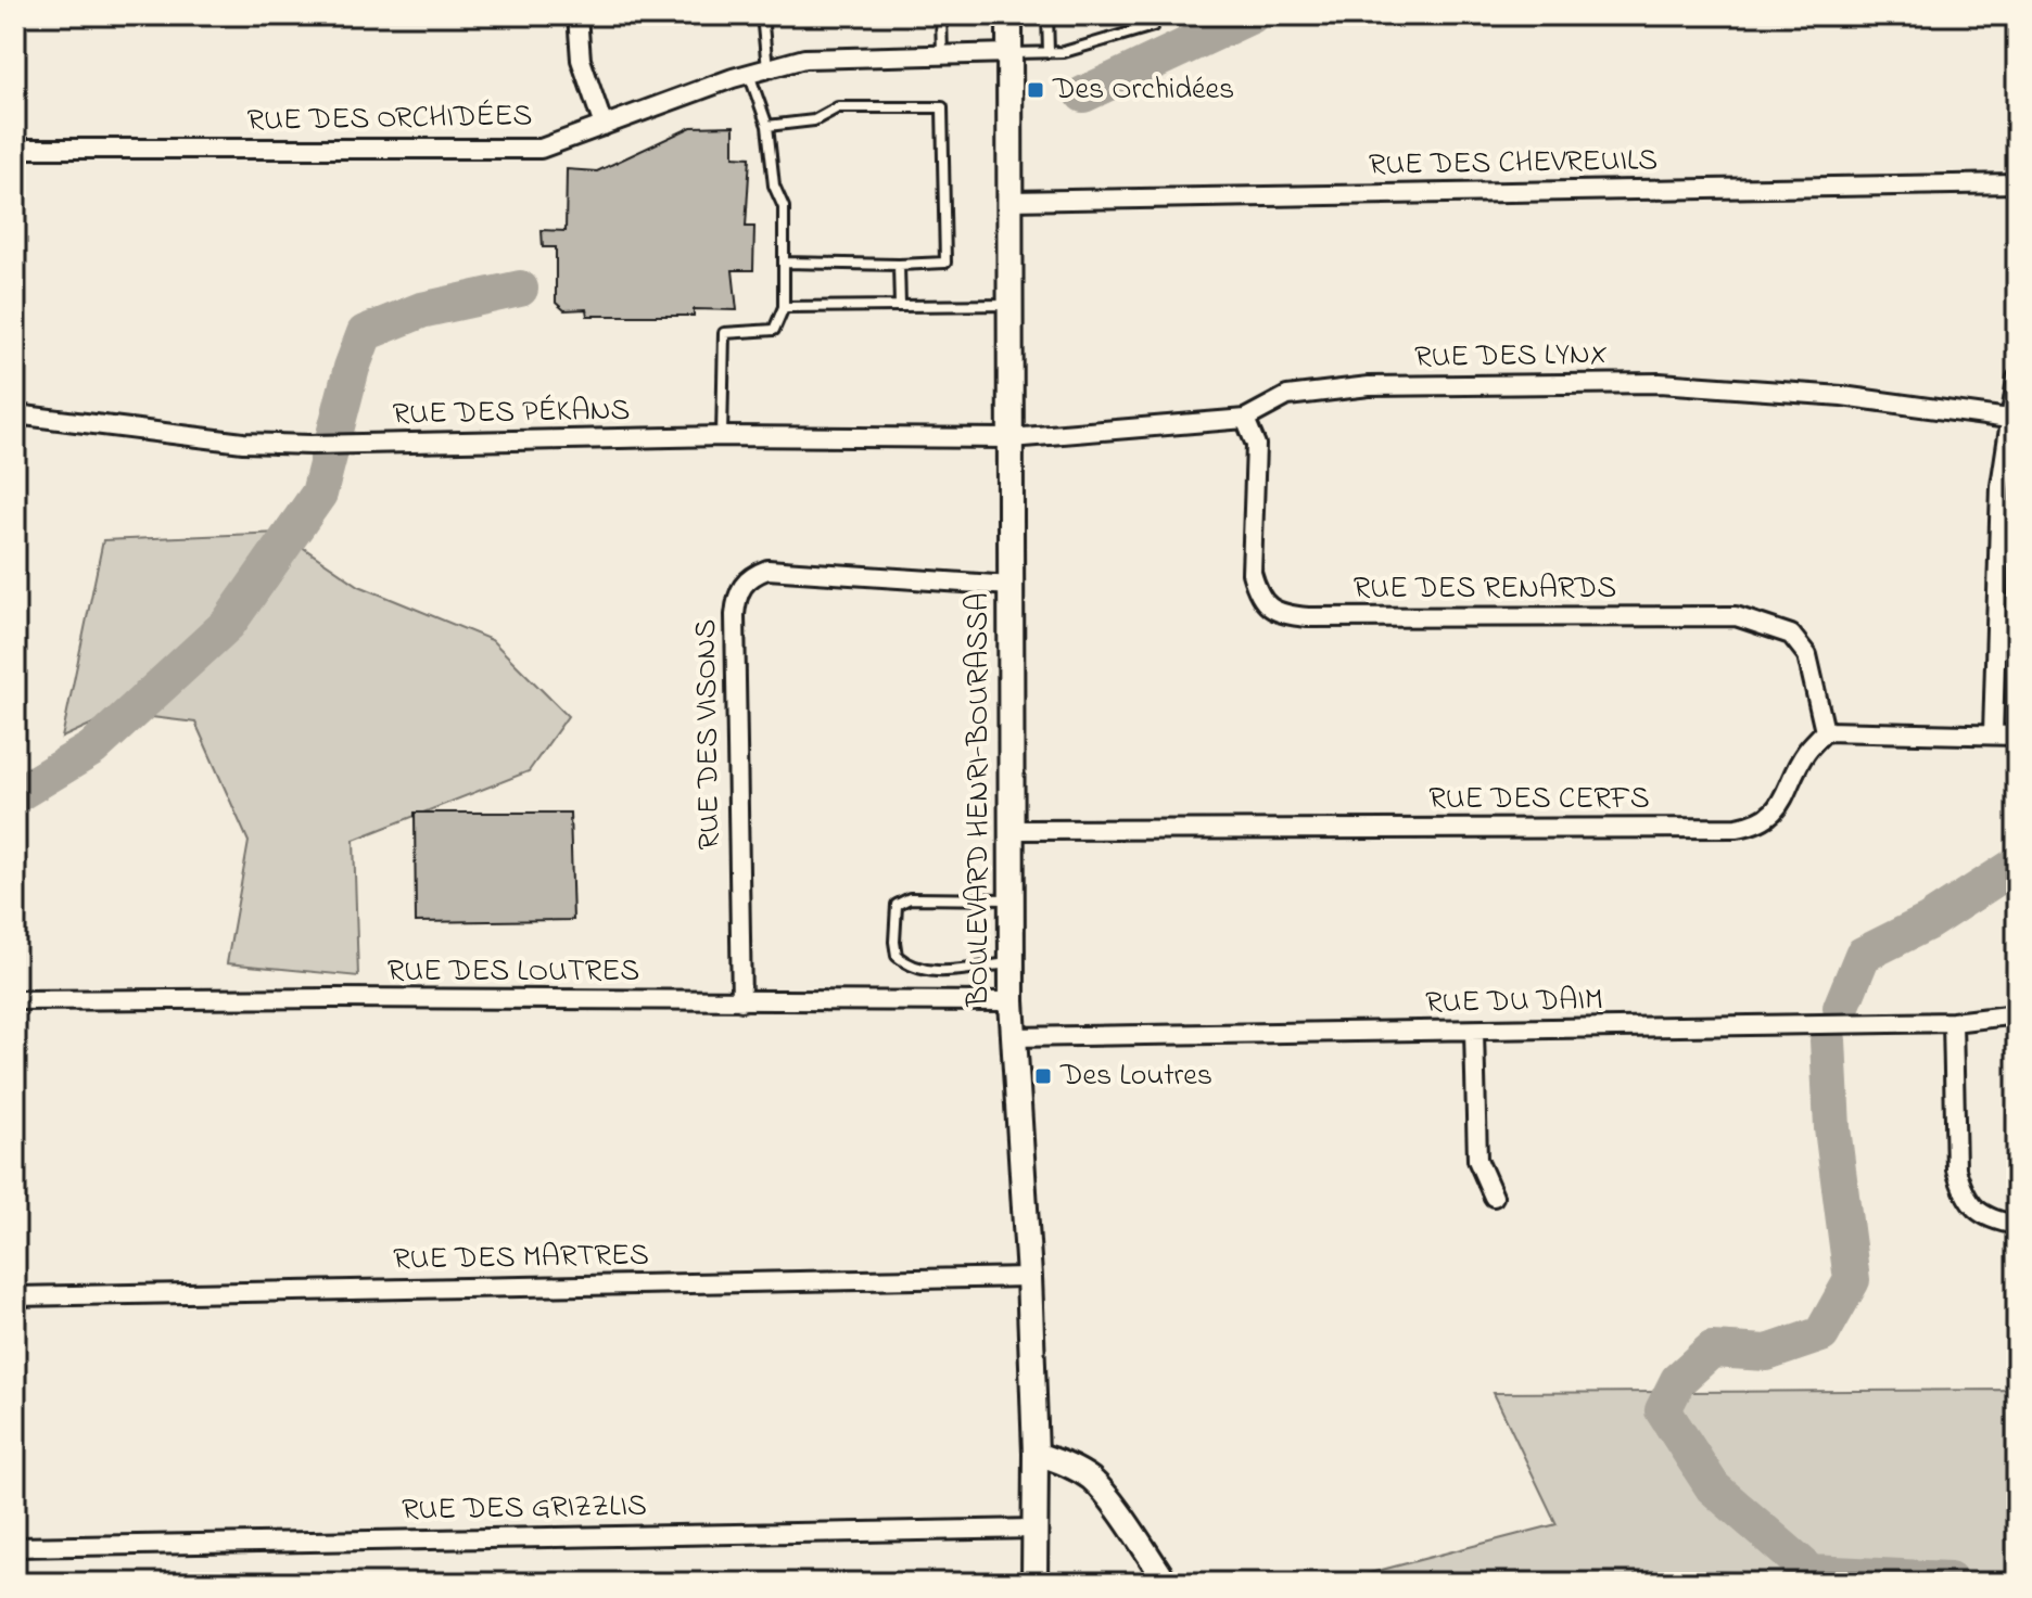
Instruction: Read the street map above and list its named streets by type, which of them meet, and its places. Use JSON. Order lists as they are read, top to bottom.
{
  "streets": {
    "main road": ["BOULEVARD HENRI-BOURASSA"],
    "street": [
      "RUE DES ORCHIDÉES",
      "RUE DES CHEVREUILS",
      "RUE DES LYNX",
      "RUE DES PÉKANS",
      "RUE DES RENARDS",
      "RUE DES VISONS",
      "RUE DES CERFS",
      "RUE DES LOUTRES",
      "RUE DU DAIM",
      "RUE DES MARTRES",
      "RUE DES GRIZZLIS"
    ]
  },
  "crossings": [
    ["RUE DES ORCHIDÉES", "BOULEVARD HENRI-BOURASSA"],
    ["RUE DES CHEVREUILS", "BOULEVARD HENRI-BOURASSA"],
    ["RUE DES LYNX", "RUE DES PÉKANS"],
    ["RUE DES LYNX", "RUE DES RENARDS"],
    ["RUE DES LYNX", "BOULEVARD HENRI-BOURASSA"],
    ["RUE DES PÉKANS", "BOULEVARD HENRI-BOURASSA"],
    ["RUE DES RENARDS", "RUE DES CERFS"],
    ["RUE DES VISONS", "BOULEVARD HENRI-BOURASSA"],
    ["RUE DES VISONS", "RUE DES LOUTRES"],
    ["BOULEVARD HENRI-BOURASSA", "RUE DES CERFS"],
    ["BOULEVARD HENRI-BOURASSA", "RUE DES LOUTRES"],
    ["BOULEVARD HENRI-BOURASSA", "RUE DU DAIM"],
    ["BOULEVARD HENRI-BOURASSA", "RUE DES MARTRES"],
    ["BOULEVARD HENRI-BOURASSA", "RUE DES GRIZZLIS"]
  ],
  "places": {
    "transit": ["Des Orchidées", "Des Loutres"]
  }
}
